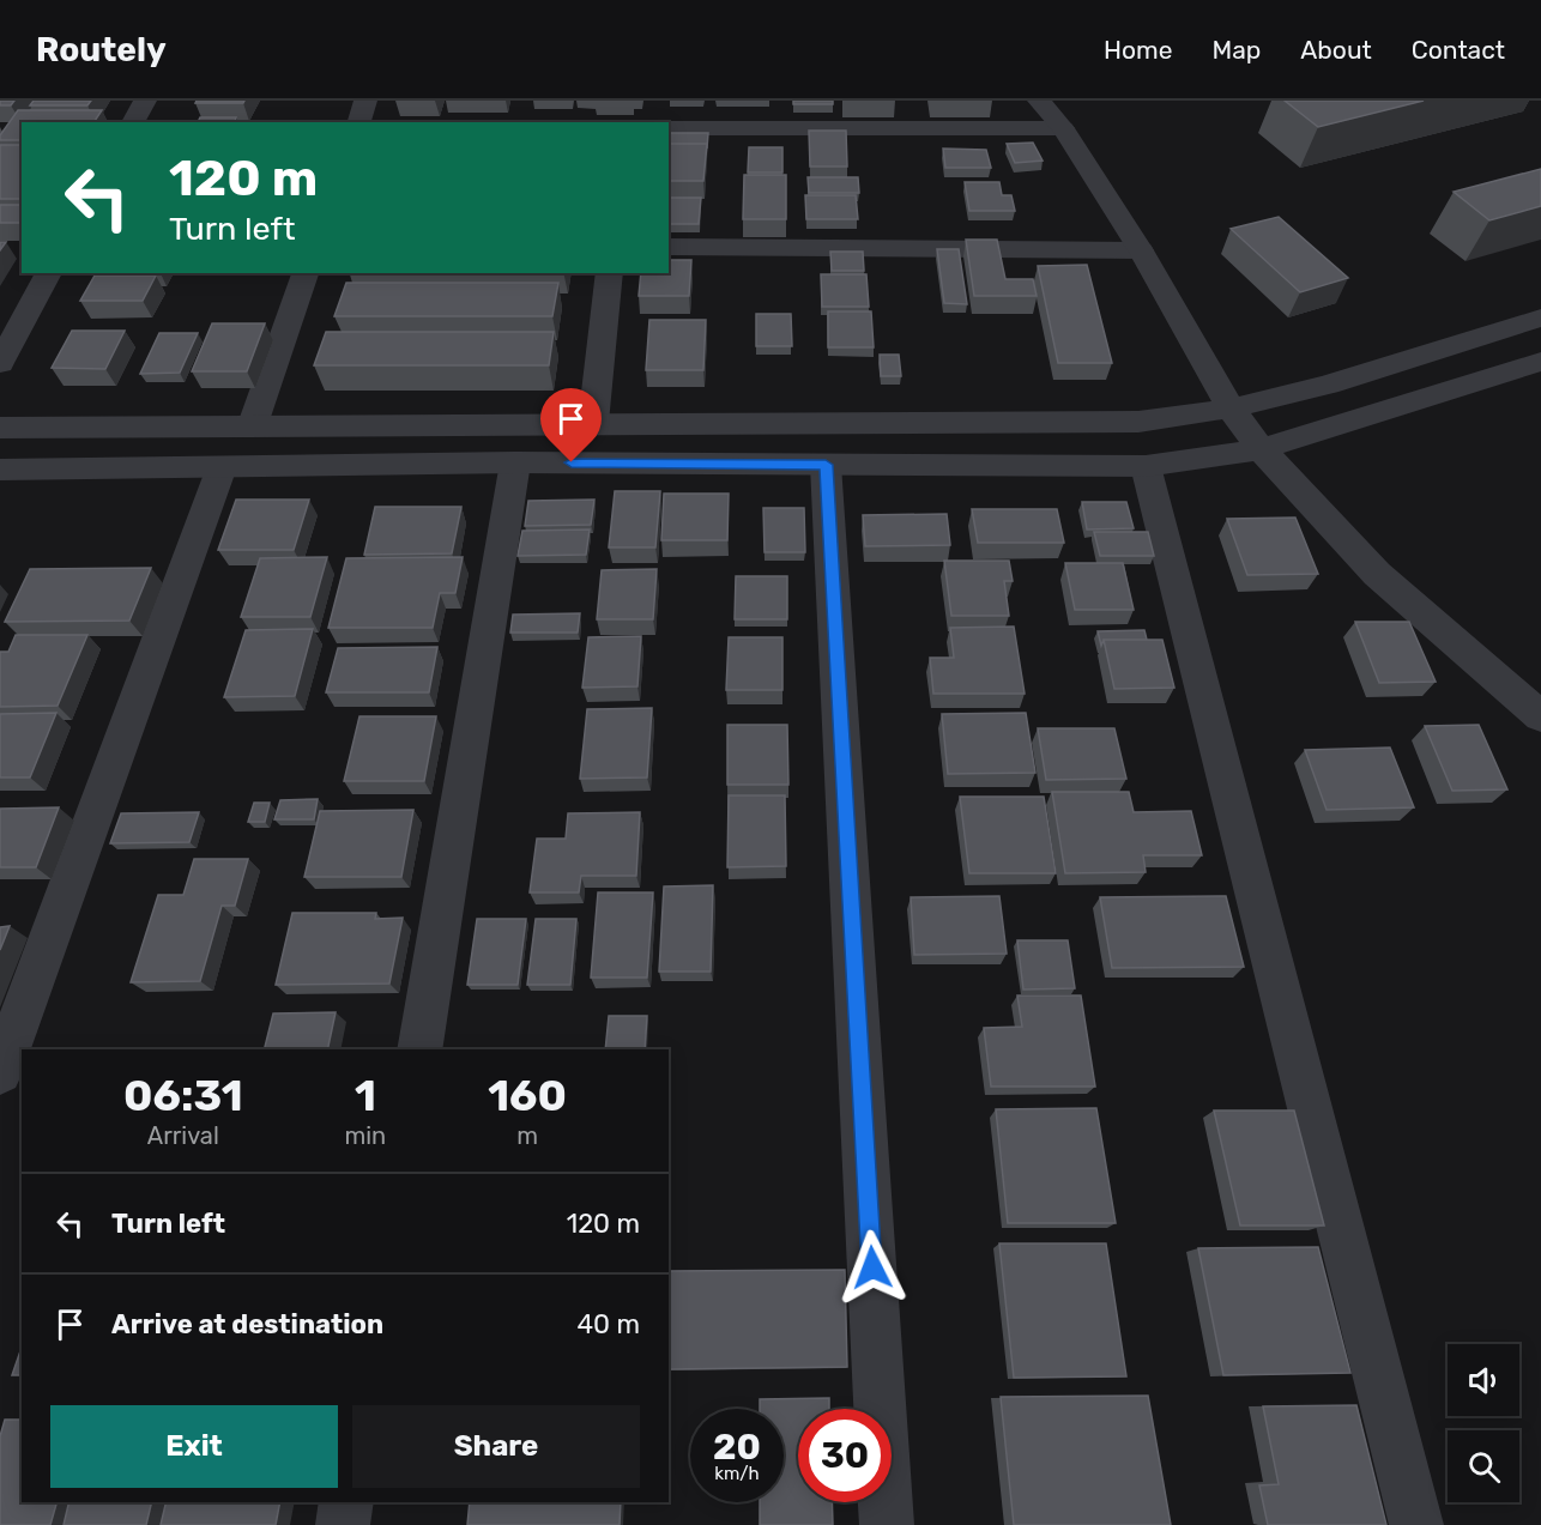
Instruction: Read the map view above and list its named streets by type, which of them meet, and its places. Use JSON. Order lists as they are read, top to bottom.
{
  "page": {
    "header": "Routely",
    "nav": [
      "Home",
      "Map",
      "About",
      "Contact"
    ],
    "turn": ["120 m", "Turn left"],
    "eta": [
      "06:31",
      "Arrival",
      "1",
      "min",
      "160",
      "m"
    ],
    "list": [
      {
        "name": "Turn left",
        "value": "120 m"
      },
      {
        "name": "Arrive at destination",
        "value": "40 m"
      }
    ],
    "buttons": ["Exit", "Share"],
    "speed": "20 km/h",
    "limit": "30"
  }
}
